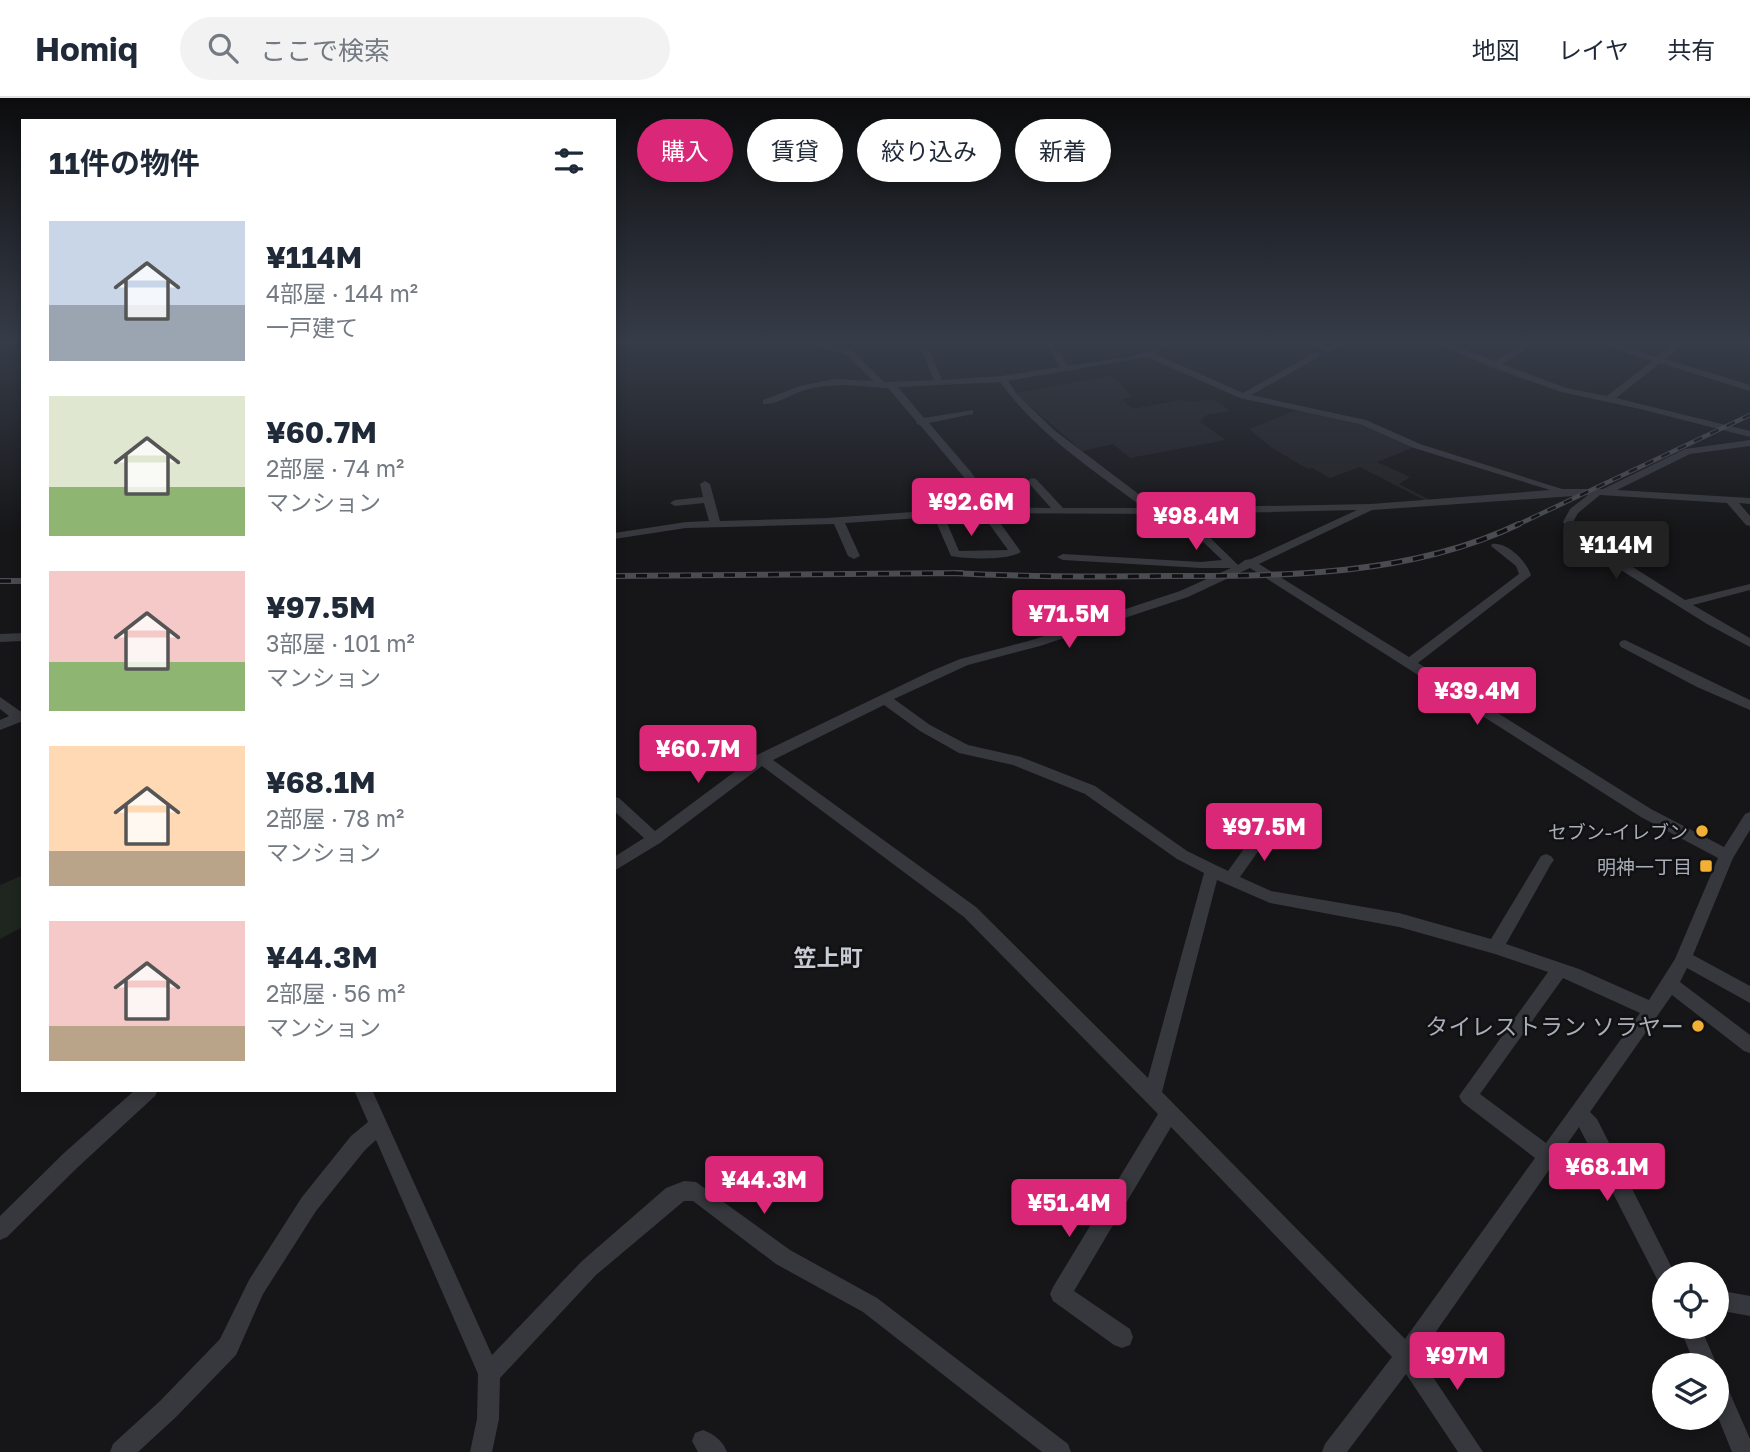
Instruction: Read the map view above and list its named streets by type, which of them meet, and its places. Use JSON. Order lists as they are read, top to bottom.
{
  "districts": ["笠上町"],
  "places": {
    "other": ["セブン-イレブン", "タイレストラン ソラヤー"],
    "transit": ["明神一丁目"]
  },
  "page": {
    "header": "Homiq",
    "search": "ここで検索",
    "nav": ["地図", "レイヤ", "共有"],
    "chip": [
      "購入",
      "賃貸",
      "絞り込み",
      "新着"
    ],
    "heading": "11件の物件",
    "list": [
      {
        "name": "¥114M",
        "note": "4部屋 · 144 m² · 一戸建て"
      },
      {
        "name": "¥60.7M",
        "note": "2部屋 · 74 m² · マンション"
      },
      {
        "name": "¥97.5M",
        "note": "3部屋 · 101 m² · マンション"
      },
      {
        "name": "¥68.1M",
        "note": "2部屋 · 78 m² · マンション"
      },
      {
        "name": "¥44.3M",
        "note": "2部屋 · 56 m² · マンション"
      }
    ],
    "price": [
      "¥92.6M",
      "¥98.4M",
      "¥114M",
      "¥71.5M",
      "¥39.4M",
      "¥60.7M",
      "¥97.5M",
      "¥68.1M",
      "¥44.3M",
      "¥51.4M",
      "¥97M"
    ]
  }
}
